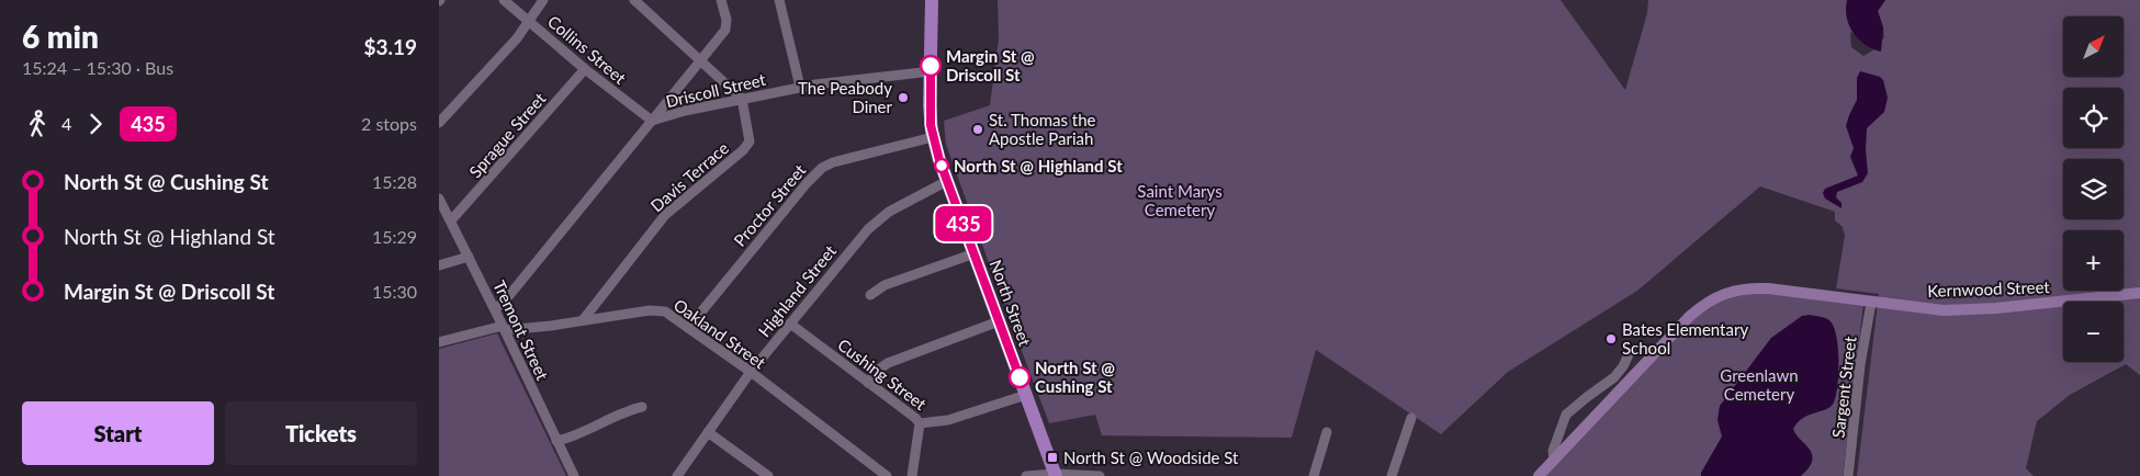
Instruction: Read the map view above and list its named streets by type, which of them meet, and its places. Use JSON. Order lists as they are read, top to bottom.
{
  "streets": {
    "highway": ["North Street"],
    "main road": ["Kernwood Street"],
    "street": [
      "Collins Street",
      "Driscoll Street",
      "Sprague Street",
      "Davis Terrace",
      "Proctor Street",
      "Highland Street",
      "Tremont Street",
      "Oakland Street",
      "Cushing Street",
      "Sargent Street"
    ]
  },
  "crossings": [
    ["Collins Street", "Driscoll Street"],
    ["Collins Street", "Sprague Street"],
    ["Driscoll Street", "Davis Terrace"],
    ["Driscoll Street", "North Street"],
    ["Driscoll Street", "Tremont Street"],
    ["Sprague Street", "Tremont Street"],
    ["Davis Terrace", "Oakland Street"],
    ["Proctor Street", "North Street"],
    ["Proctor Street", "Oakland Street"],
    ["Kernwood Street", "Sargent Street"],
    ["Highland Street", "North Street"],
    ["Highland Street", "Oakland Street"],
    ["Highland Street", "Cushing Street"],
    ["North Street", "Cushing Street"],
    ["Tremont Street", "Oakland Street"]
  ],
  "parks": ["Saint Marys Cemetery", "Greenlawn Cemetery"],
  "places": {
    "other": [
      "Margin St @ Driscoll St",
      "The Peabody Diner",
      "St. Thomas the Apostle Pariah",
      "North St @ Highland St",
      "Bates Elementary School",
      "North St @ Cushing St"
    ],
    "transit": ["North St @ Woodside St"]
  },
  "lines": ["bus line 435"],
  "north": "top right",
  "page": {
    "heading": ["6 min", "15:24 – 15:30 · Bus", "$3.19"],
    "on_map": "435",
    "map_buttons": ["+", "−"],
    "legs": ["4", "435", "2 stops"],
    "list": [
      {
        "name": "North St @ Cushing St",
        "value": "15:28"
      },
      {
        "name": "North St @ Highland St",
        "value": "15:29"
      },
      {
        "name": "Margin St @ Driscoll St",
        "value": "15:30"
      }
    ],
    "buttons": ["Start", "Tickets"]
  }
}
